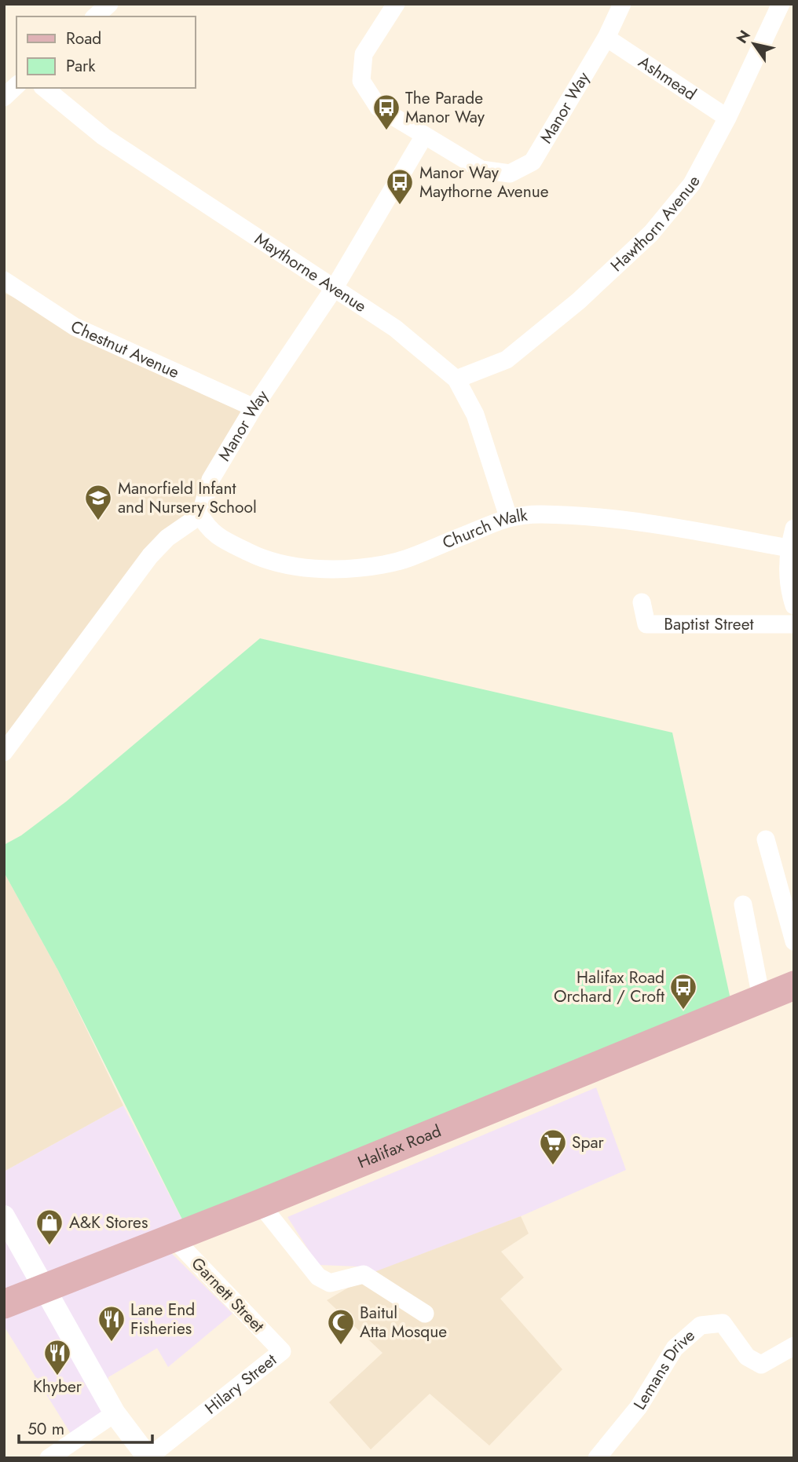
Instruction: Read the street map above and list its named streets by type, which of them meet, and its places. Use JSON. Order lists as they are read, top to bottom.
{
  "streets": {
    "main road": ["Halifax Road"],
    "street": [
      "Ashmead",
      "Manor Way",
      "Hawthorn Avenue",
      "Maythorne Avenue",
      "Chestnut Avenue",
      "Church Walk",
      "Baptist Street",
      "Garnett Street",
      "Lemans Drive",
      "Hilary Street"
    ]
  },
  "crossings": [
    ["Ashmead", "Manor Way"],
    ["Ashmead", "Hawthorn Avenue"],
    ["Manor Way", "Maythorne Avenue"],
    ["Manor Way", "Chestnut Avenue"],
    ["Manor Way", "Church Walk"],
    ["Hawthorn Avenue", "Maythorne Avenue"],
    ["Maythorne Avenue", "Church Walk"],
    ["Halifax Road", "Garnett Street"],
    ["Garnett Street", "Hilary Street"]
  ],
  "places": {
    "bus stop": ["The Parade Manor Way", "Manor Way Maythorne Avenue", "Halifax Road Orchard / Croft"],
    "school or university": ["Manorfield Infant and Nursery School"],
    "supermarket": ["Spar"],
    "shop": ["A&K Stores"],
    "restaurant": ["Lane End Fisheries", "Khyber"],
    "mosque": ["Baitul Atta Mosque"]
  },
  "legend": ["Road", "Park"],
  "scale_bar": "50 m",
  "north": "top left"
}
